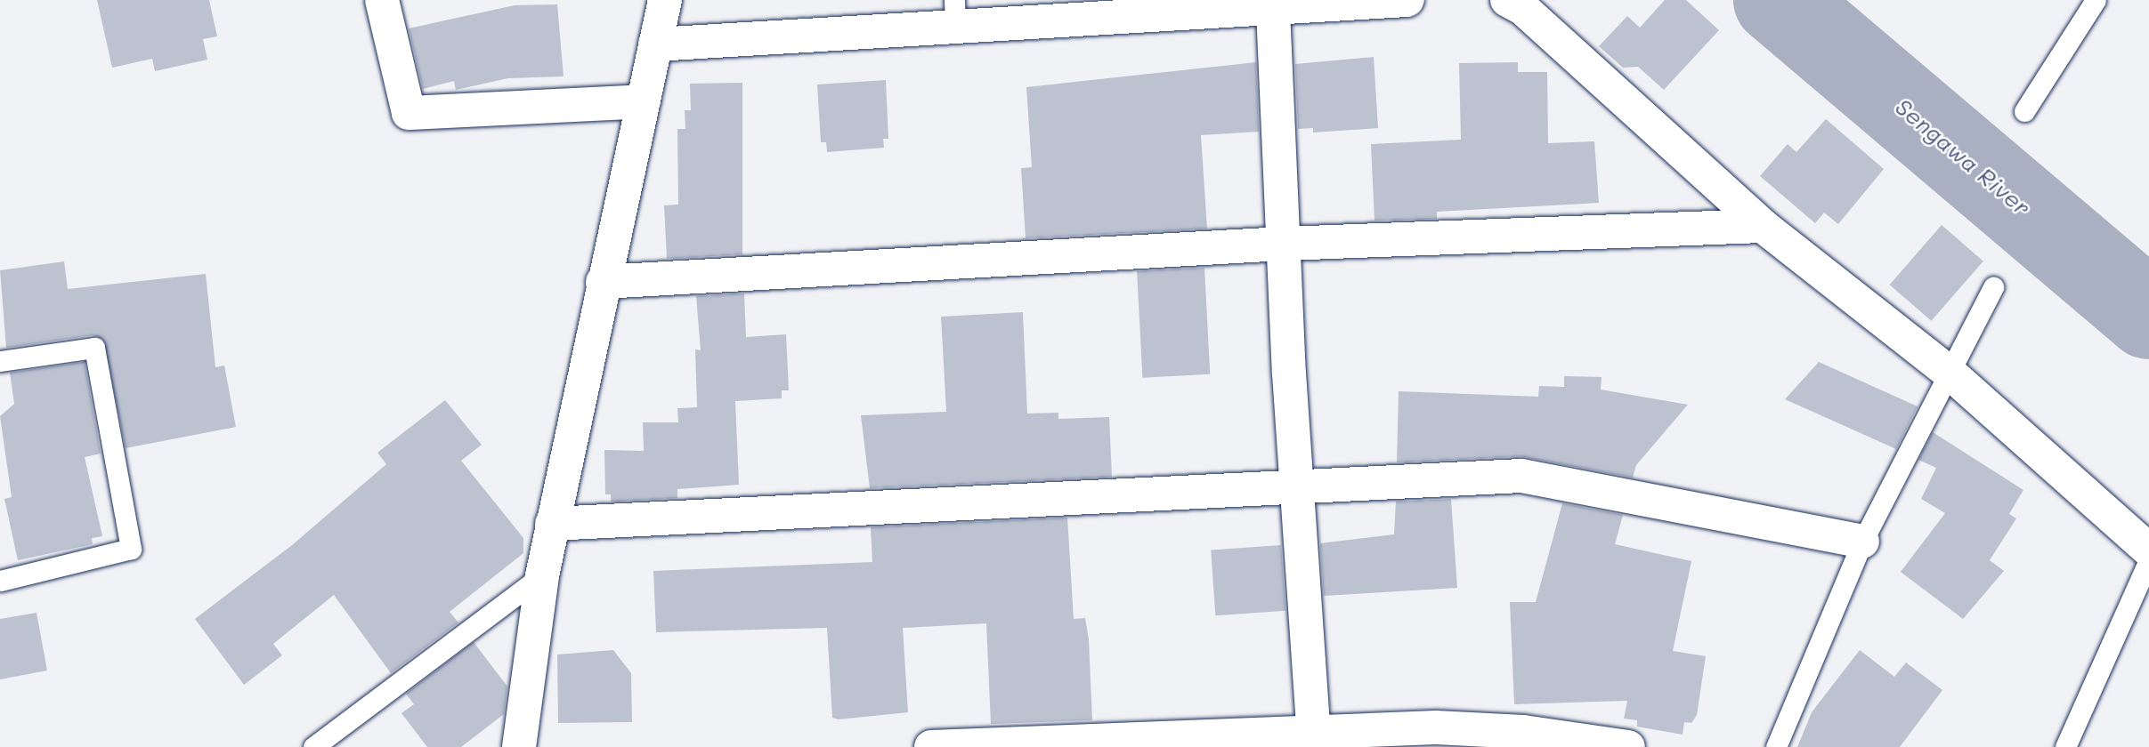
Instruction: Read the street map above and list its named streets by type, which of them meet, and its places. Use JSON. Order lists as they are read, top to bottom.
{
  "water": ["Sengawa River"]
}
